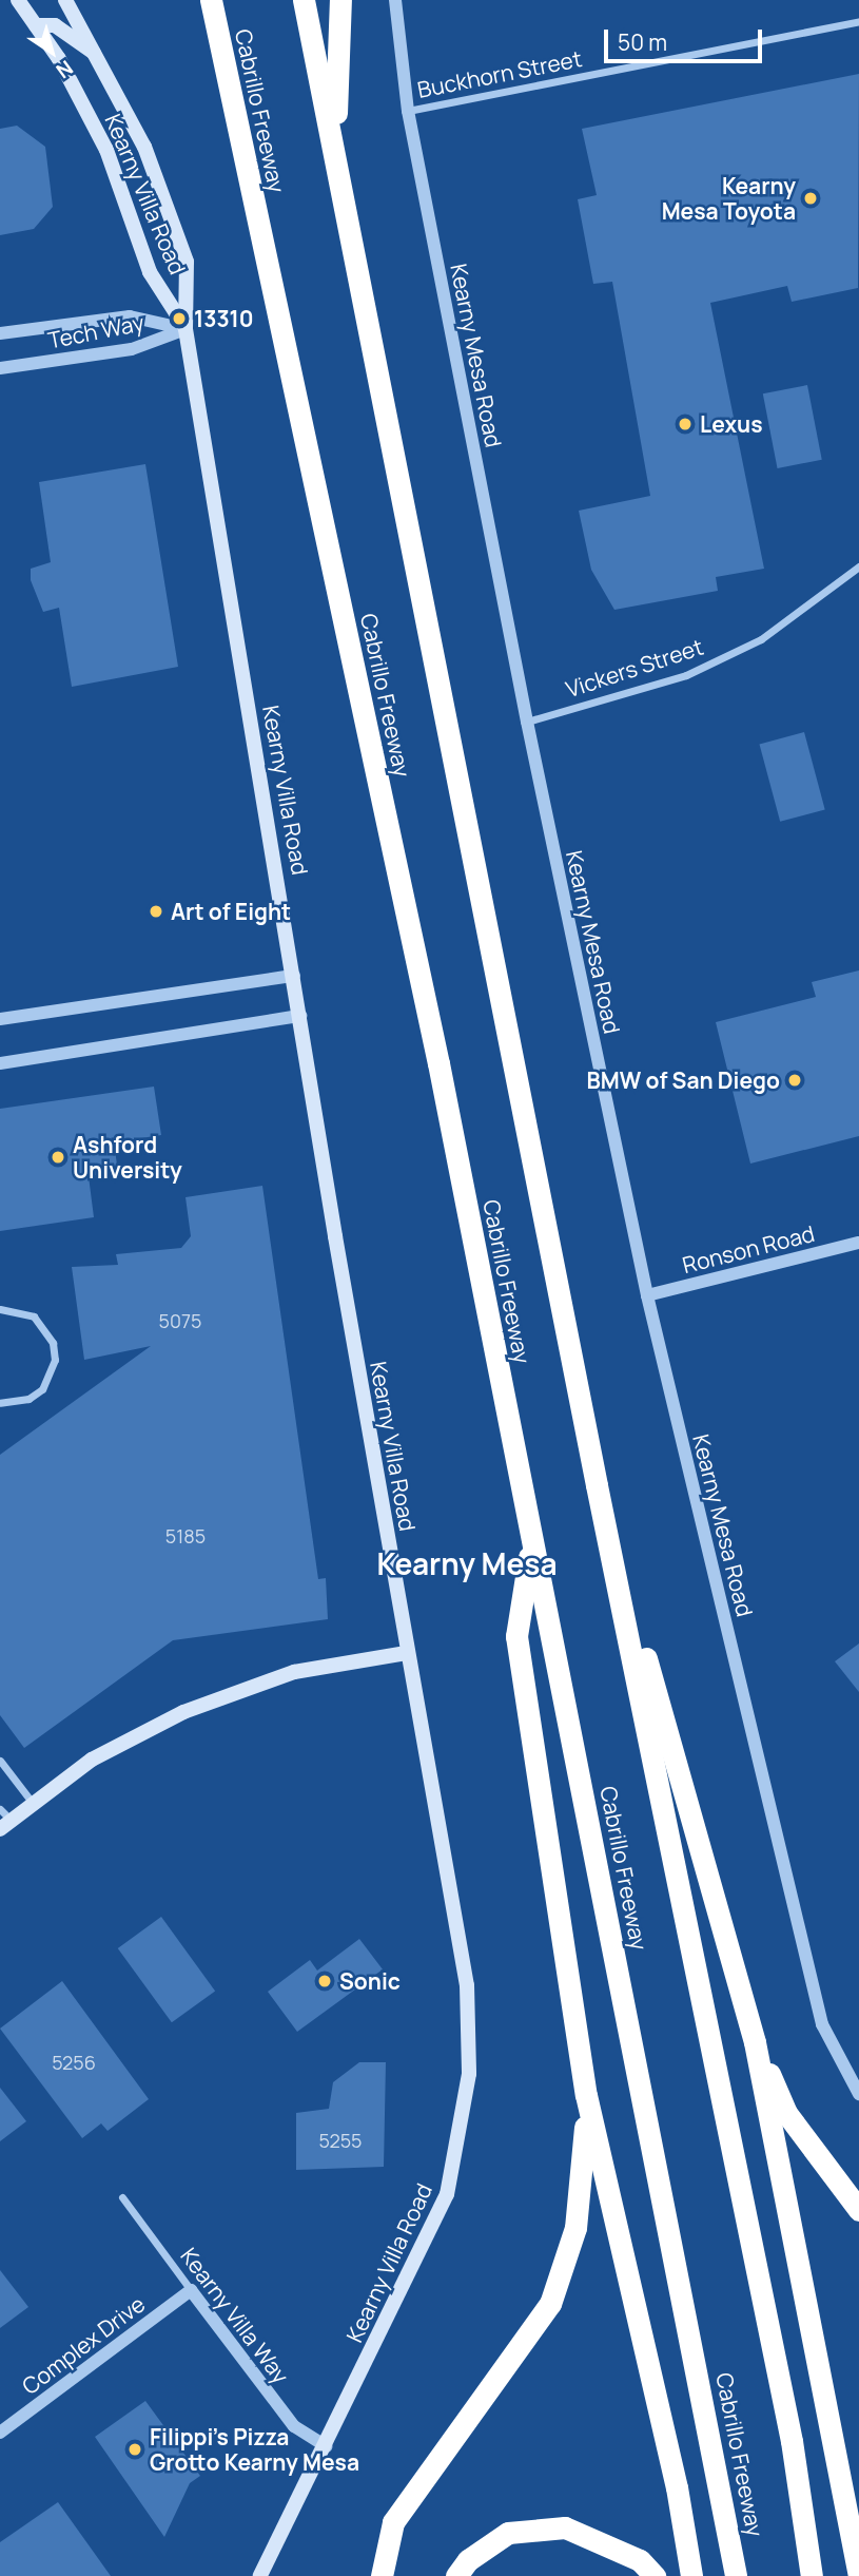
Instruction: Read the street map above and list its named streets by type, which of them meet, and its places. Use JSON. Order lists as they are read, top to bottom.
{
  "streets": {
    "highway": ["Cabrillo Freeway"],
    "main road": ["Kearny Villa Road"],
    "street": [
      "Buckhorn Street",
      "Tech Way",
      "Kearny Mesa Road",
      "Vickers Street",
      "Ronson Road",
      "Kearny Villa Way",
      "Complex Drive"
    ]
  },
  "crossings": [
    ["Buckhorn Street", "Kearny Mesa Road"],
    ["Kearny Villa Road", "Tech Way"],
    ["Kearny Villa Road", "Kearny Villa Way"],
    ["Kearny Mesa Road", "Vickers Street"],
    ["Kearny Mesa Road", "Ronson Road"],
    ["Kearny Villa Way", "Complex Drive"]
  ],
  "districts": ["Kearny Mesa"],
  "places": [
    "Kearny Mesa Toyota",
    "13310",
    "Lexus",
    "Art of Eight",
    "BMW of San Diego",
    "Ashford University",
    "Sonic",
    "Filippi's Pizza Grotto Kearny Mesa"
  ],
  "house_numbers": [
    "5075",
    "5185",
    "5256",
    "5255"
  ],
  "scale_bar": "50 m",
  "north": "bottom right"
}
